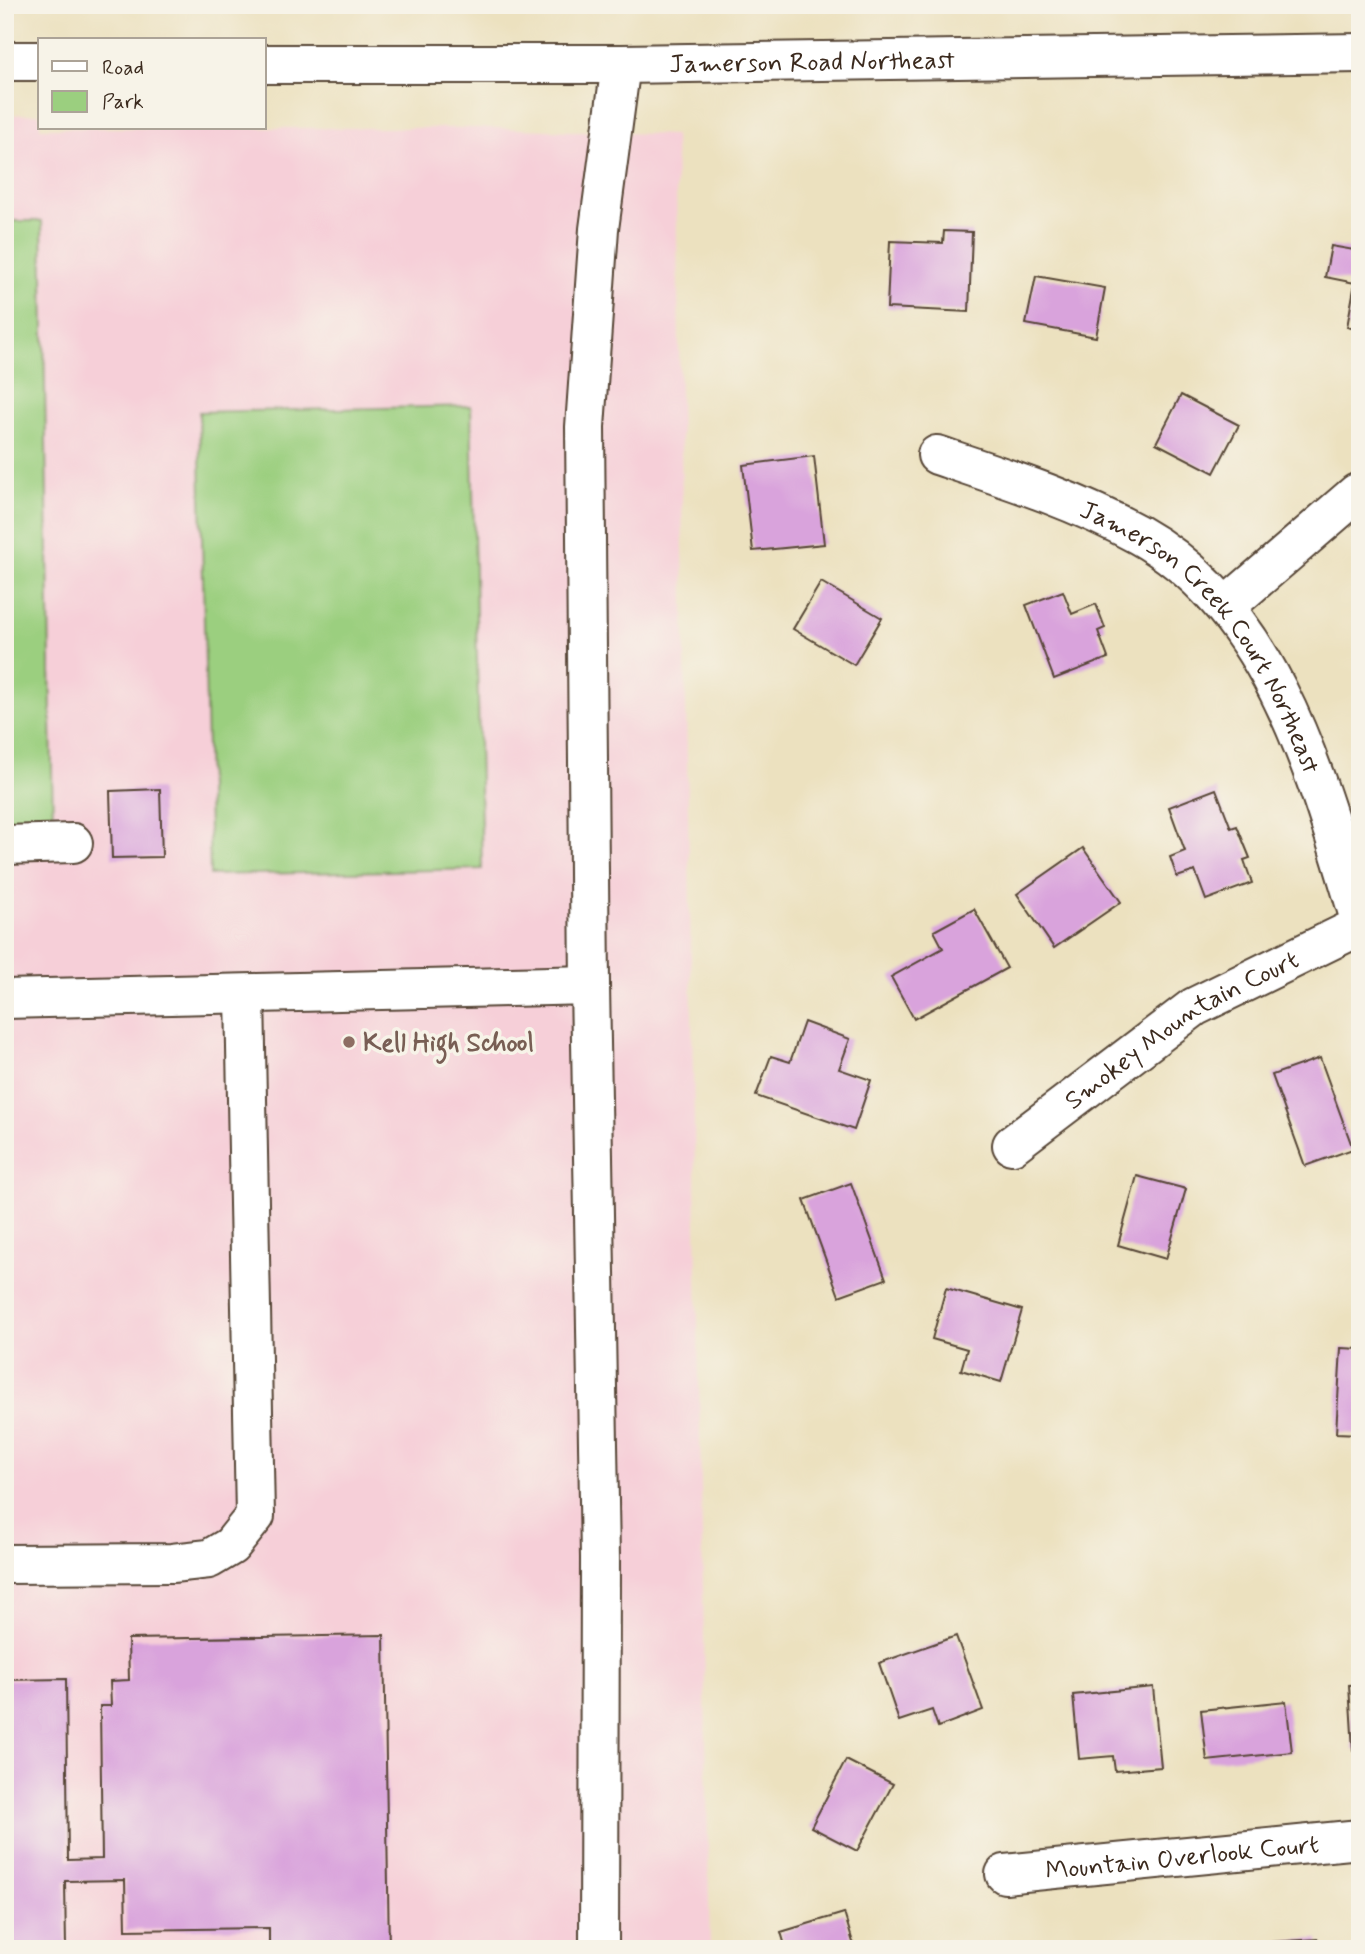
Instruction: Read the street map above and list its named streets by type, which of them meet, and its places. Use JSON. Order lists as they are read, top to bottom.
{
  "streets": {
    "street": [
      "Jamerson Road Northeast",
      "Jamerson Creek Court Northeast",
      "Smokey Mountain Court",
      "Mountain Overlook Court"
    ]
  },
  "places": ["Kell High School"],
  "legend": ["Road", "Park"]
}
